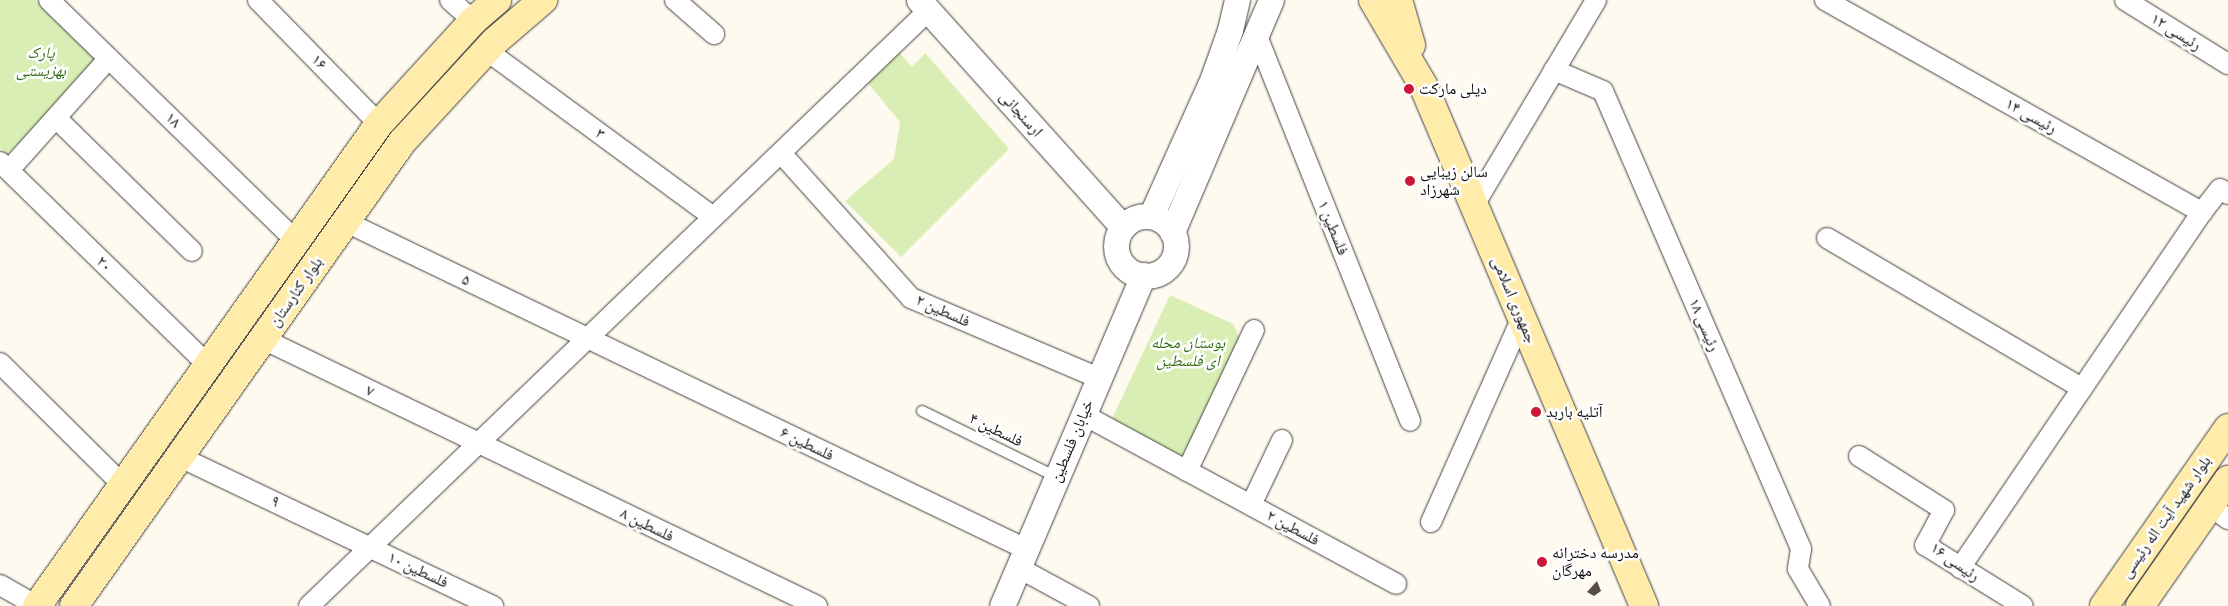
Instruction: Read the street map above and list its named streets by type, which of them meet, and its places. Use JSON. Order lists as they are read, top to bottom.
{
  "streets": {
    "main road": ["بلوار کنارستان", "جمهوری اسلامی", "بلوار شهید آیت اله رئیسی"],
    "street": [
      "رئیسی ۱۲",
      "۱۶",
      "ارسنجانی",
      "رئیسی ۱۴",
      "۱۸",
      "۳",
      "فلسطین ۱",
      "۲۰",
      "۵",
      "فلسطین ۲",
      "رئیسی ۱۸",
      "۷",
      "خیابان فلسطین",
      "فلسطین ۶",
      "۹",
      "فلسطین ۸",
      "رئیسی ۱۶",
      "فلسطین ۱۰"
    ],
    "lane": ["فلسطین ۴"]
  },
  "crossings": [
    ["۱۶", "بلوار کنارستان"],
    ["ارسنجانی", "خیابان فلسطین"],
    ["۱۸", "بلوار کنارستان"],
    ["۳", "بلوار کنارستان"],
    ["۲۰", "بلوار کنارستان"],
    ["۵", "بلوار کنارستان"],
    ["۵", "فلسطین ۶"],
    ["بلوار کنارستان", "۷"],
    ["بلوار کنارستان", "۹"],
    ["فلسطین ۲", "خیابان فلسطین"],
    ["۷", "فلسطین ۸"],
    ["فلسطین ۴", "خیابان فلسطین"],
    ["خیابان فلسطین", "فلسطین ۶"],
    ["۹", "فلسطین ۱۰"]
  ],
  "parks": ["پارک بهزیستی", "بوستان محله ای فلسطین"],
  "places": [
    "دیلی مارکت",
    "سالن زیبایی شهرزاد",
    "آتلیه باربد",
    "مدرسه دخترانه مهرگان"
  ]
}
